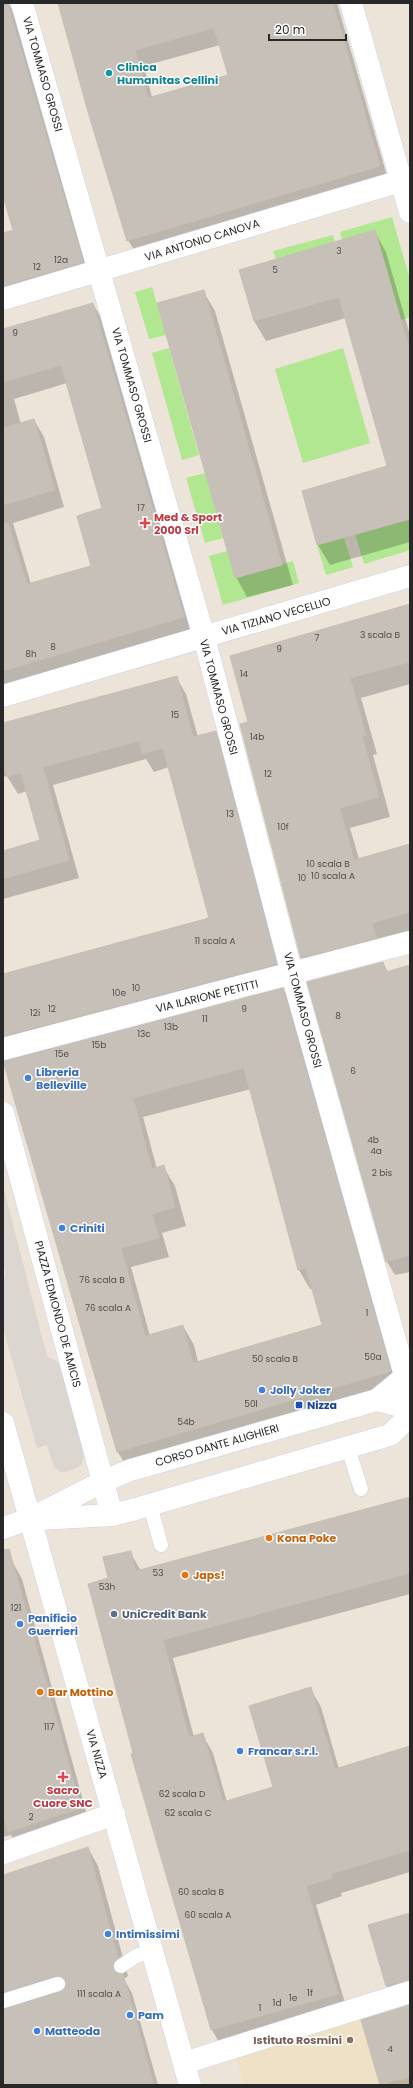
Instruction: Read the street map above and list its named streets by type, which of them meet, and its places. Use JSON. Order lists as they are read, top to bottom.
{
  "streets": {
    "street": [
      "VIA TOMMASO GROSSI",
      "VIA ANTONIO CANOVA",
      "VIA TIZIANO VECELLIO",
      "VIA ILARIONE PETITTI",
      "PIAZZA EDMONDO DE AMICIS",
      "CORSO DANTE ALIGHIERI",
      "VIA NIZZA"
    ]
  },
  "crossings": [
    ["VIA TOMMASO GROSSI", "VIA ANTONIO CANOVA"],
    ["VIA TOMMASO GROSSI", "VIA TIZIANO VECELLIO"],
    ["VIA TOMMASO GROSSI", "VIA ILARIONE PETITTI"],
    ["PIAZZA EDMONDO DE AMICIS", "CORSO DANTE ALIGHIERI"],
    ["CORSO DANTE ALIGHIERI", "VIA NIZZA"]
  ],
  "places": {
    "other": [
      "Clinica Humanitas Cellini",
      "Libreria Belleville",
      "Criniti",
      "Jolly Joker",
      "Kona Poke",
      "Japs!",
      "UniCredit Bank",
      "Panificio Guerrieri",
      "Bar Mottino",
      "Francar s.r.l.",
      "Intimissimi",
      "Pam",
      "Matteoda",
      "Istituto Rosmini"
    ],
    "health": ["Med & Sport 2000 Srl", "Sacro Cuore SNC"],
    "transit": ["Nizza"]
  },
  "house_numbers": [
    "3",
    "12a",
    "12",
    "5",
    "9",
    "17",
    "3 scala B",
    "7",
    "8",
    "9",
    "8h",
    "14",
    "15",
    "14b",
    "12",
    "13",
    "10f",
    "10 scala B",
    "10 scala A",
    "10",
    "11 scala A",
    "10",
    "10e",
    "12",
    "9",
    "12i",
    "8",
    "11",
    "13b",
    "13c",
    "15b",
    "15e",
    "6",
    "4b",
    "4a",
    "2 bis",
    "76 scala B",
    "76 scala A",
    "1",
    "50a",
    "50 scala B",
    "50l",
    "54b",
    "53",
    "53h",
    "121",
    "117",
    "62 scala D",
    "62 scala C",
    "2",
    "60 scala B",
    "60 scala A",
    "1f",
    "111 scala A",
    "1e",
    "1d",
    "1",
    "4"
  ],
  "scale_bar": "20 m"
}
